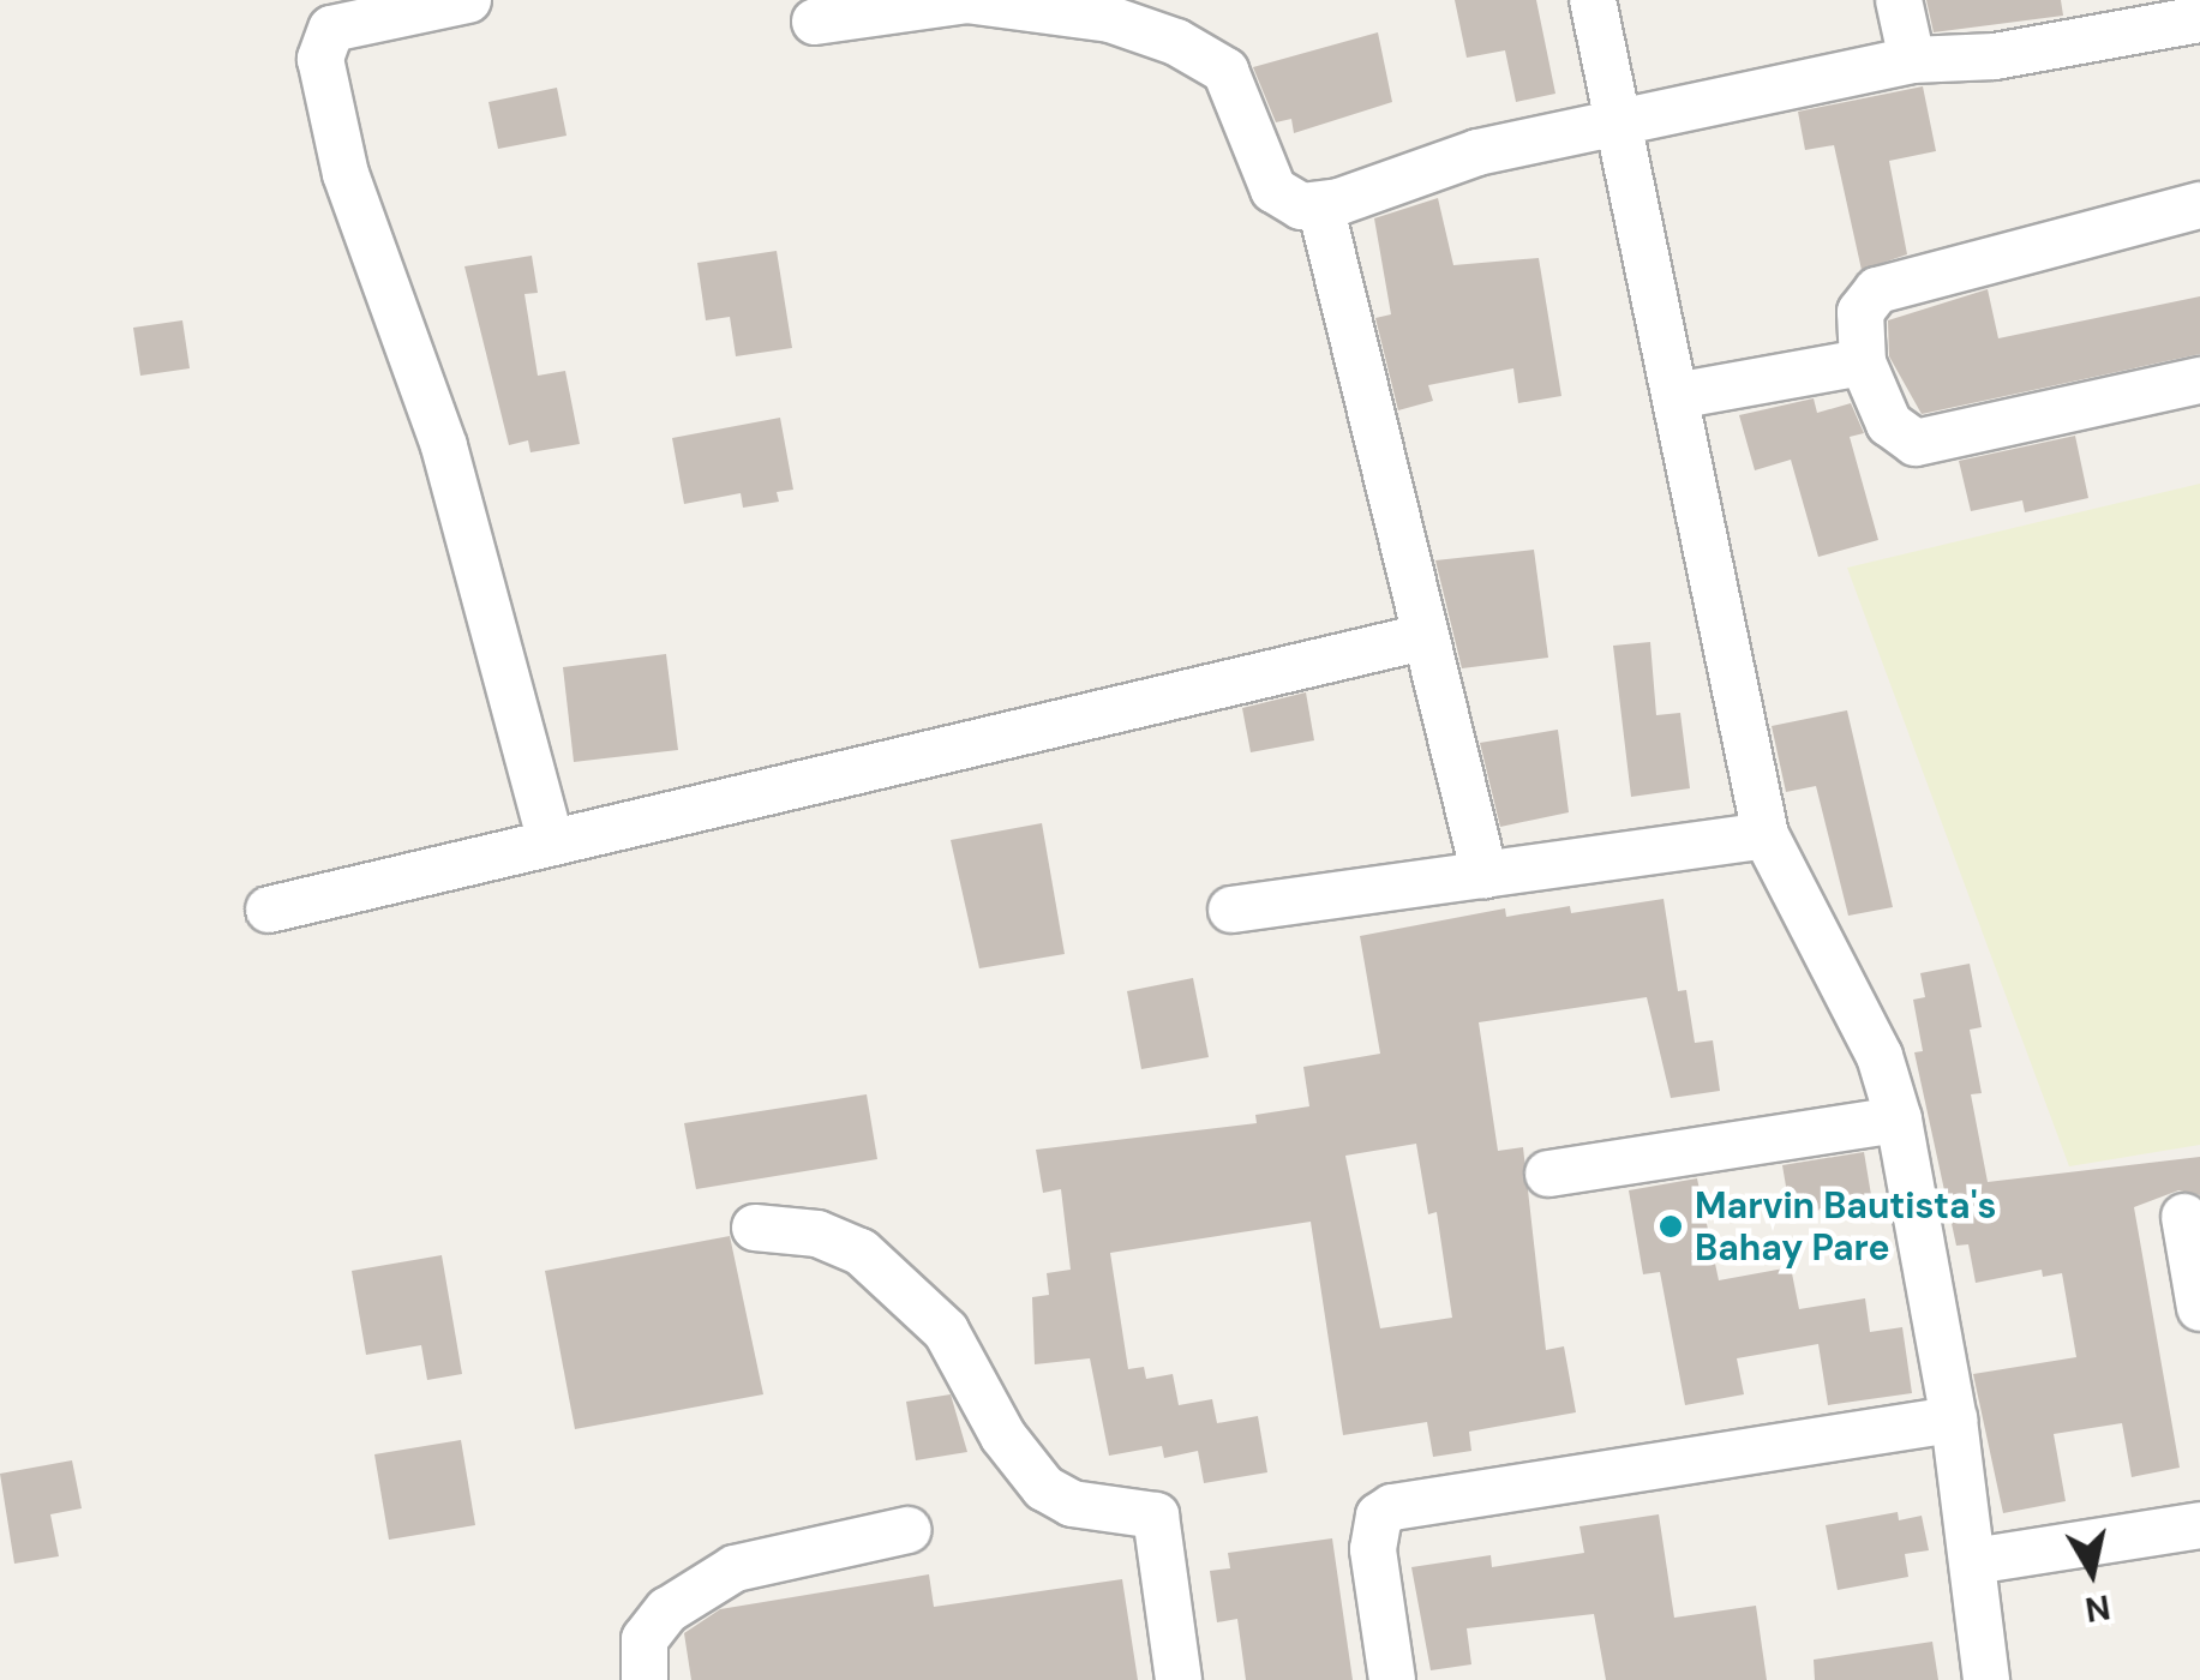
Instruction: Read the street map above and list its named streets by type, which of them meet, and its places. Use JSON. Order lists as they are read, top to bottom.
{
  "places": ["Marvin Bautista's Bahay Pare"],
  "north": "bottom"
}
